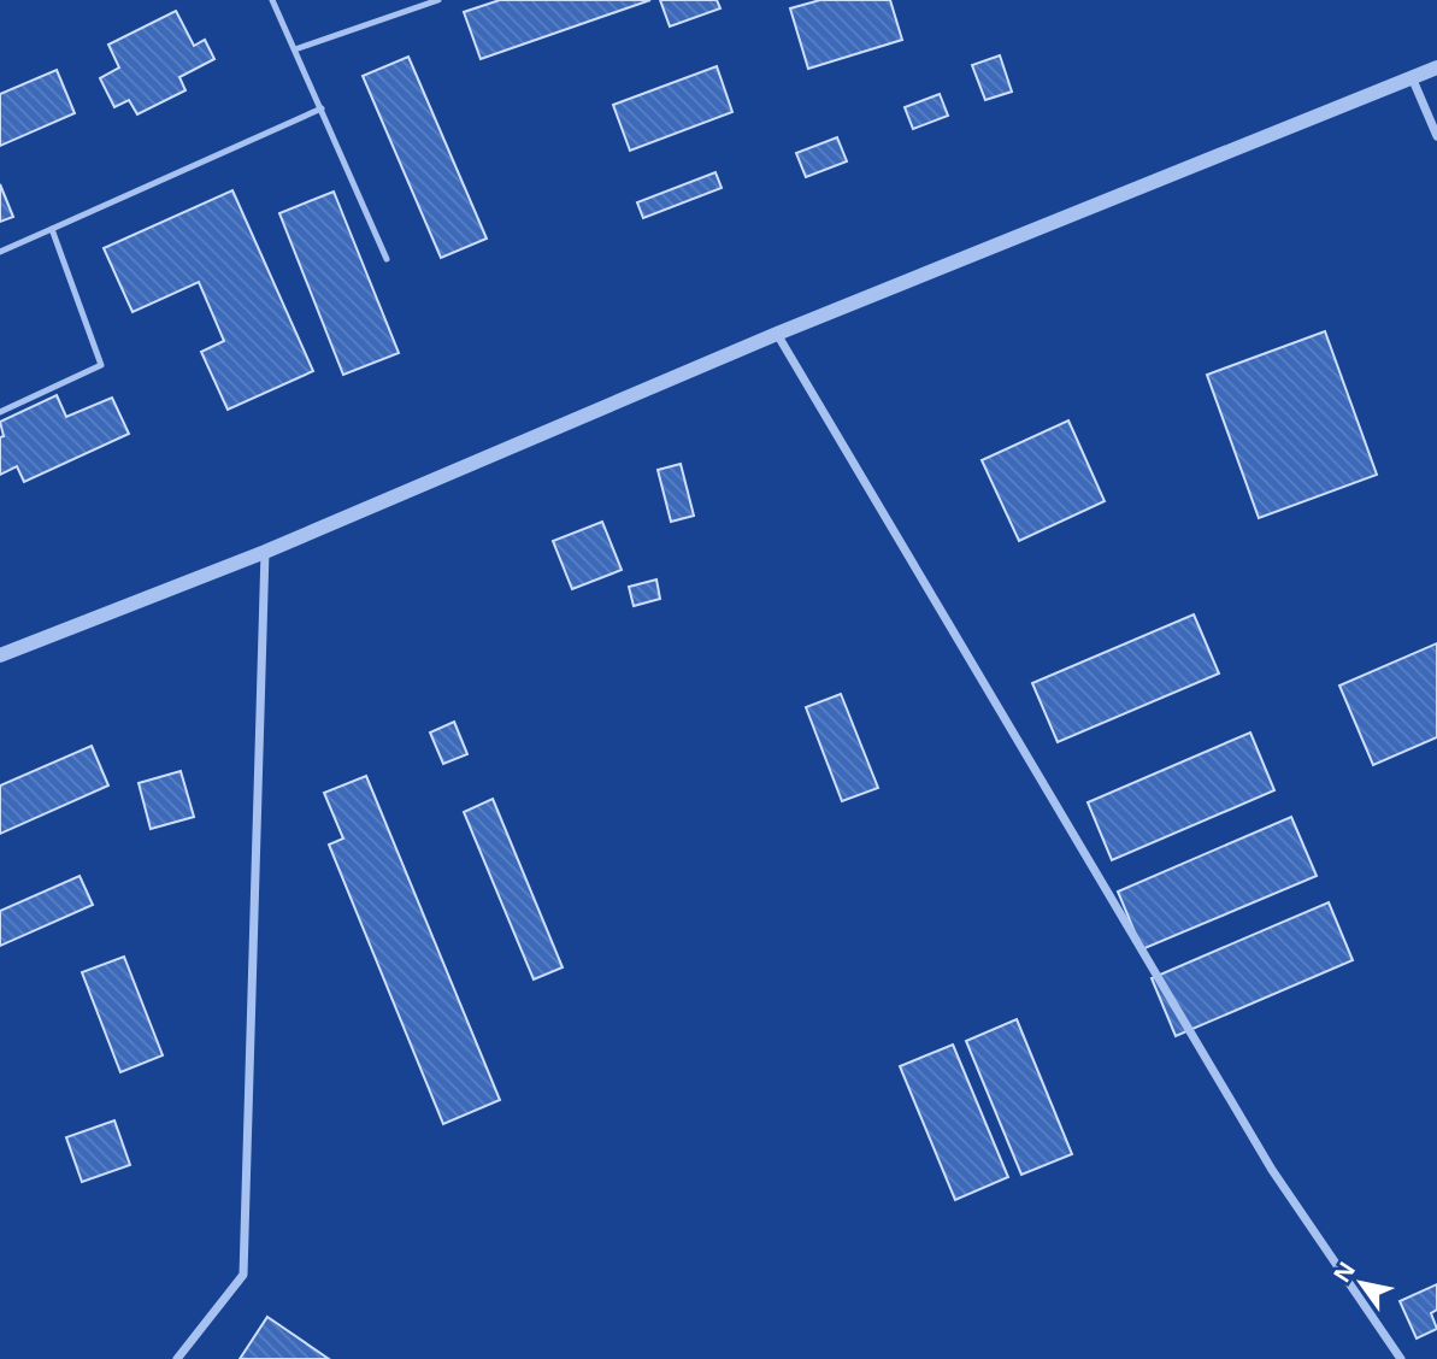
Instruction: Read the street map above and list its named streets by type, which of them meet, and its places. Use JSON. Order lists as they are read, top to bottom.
{
  "north": "top left"
}
